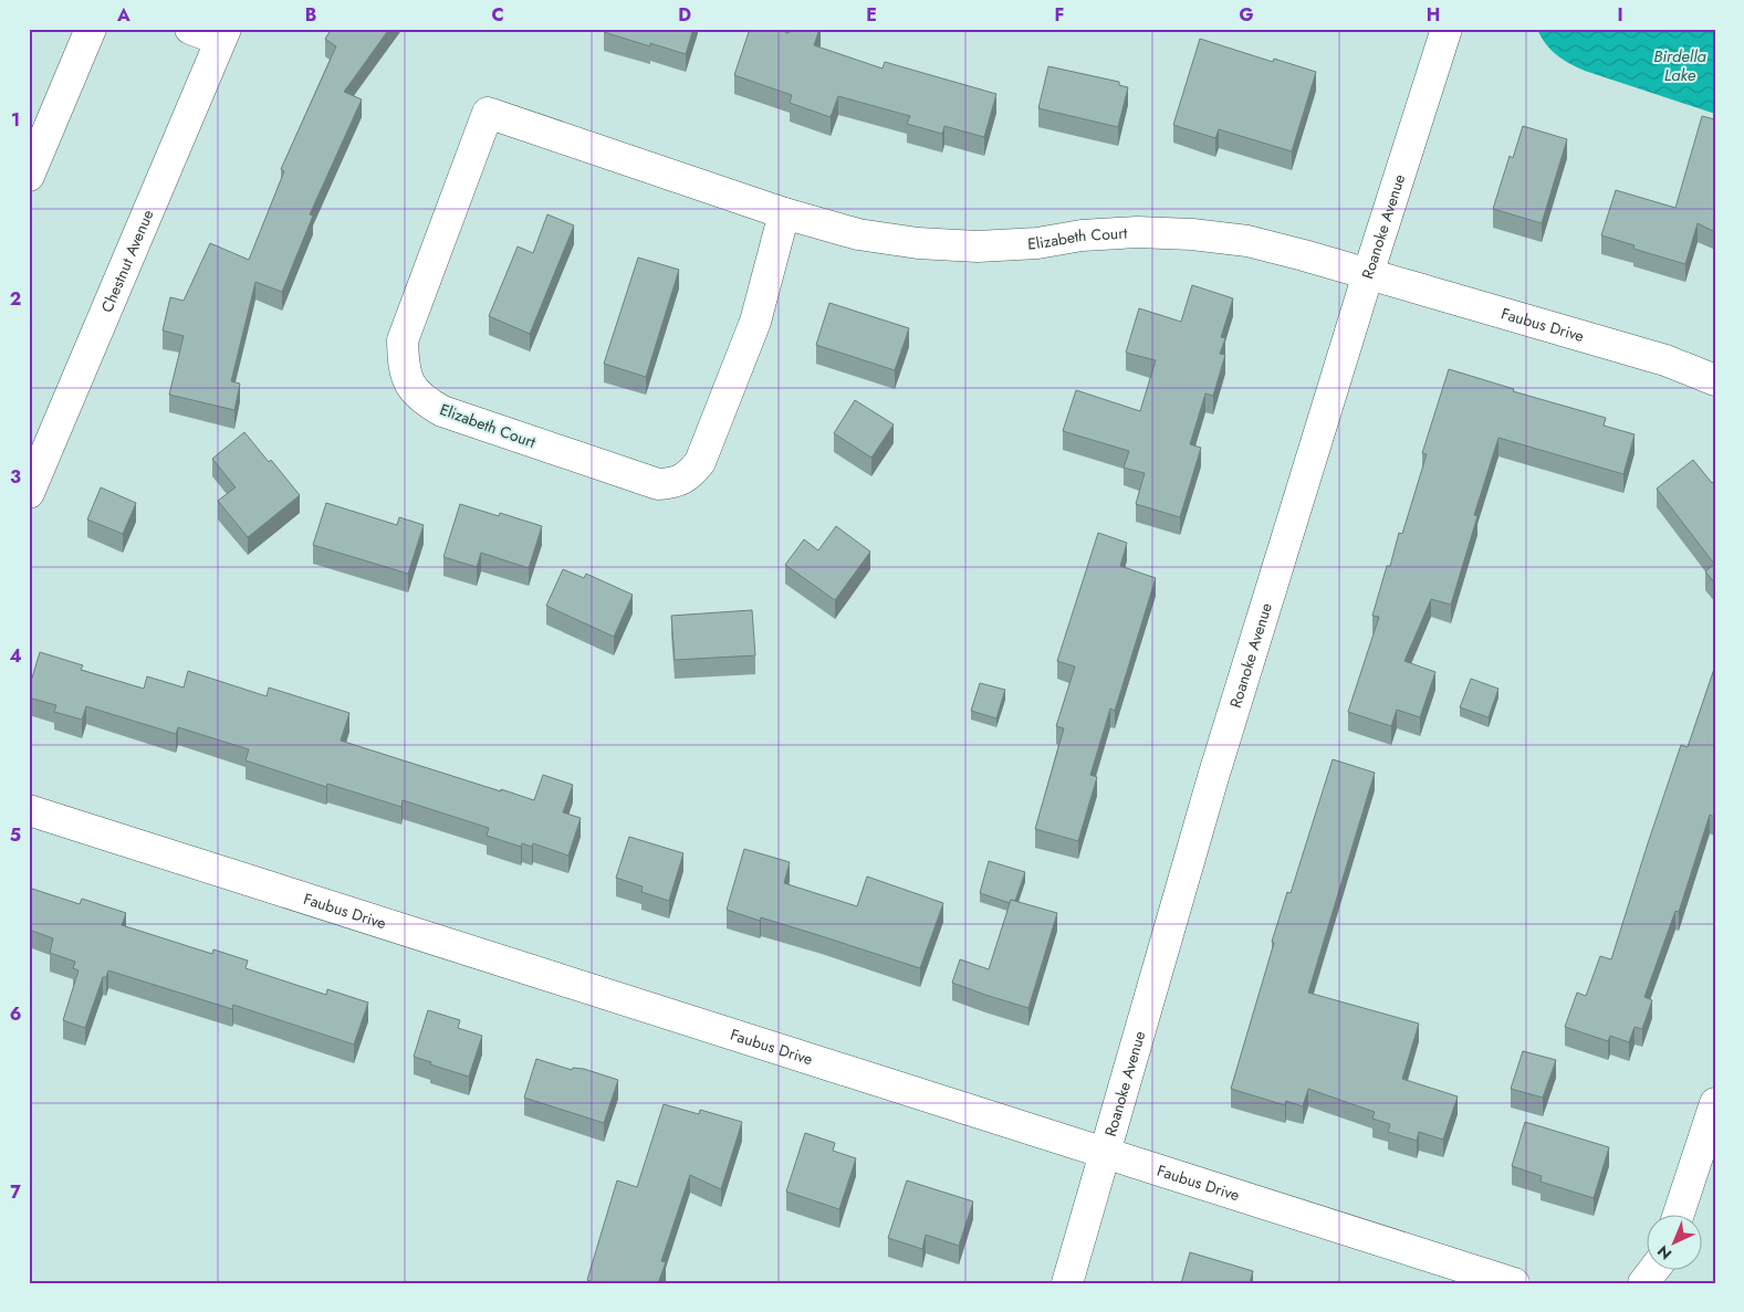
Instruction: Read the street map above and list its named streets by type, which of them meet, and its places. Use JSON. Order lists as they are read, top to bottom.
{
  "streets": {
    "street": [
      "Roanoke Avenue",
      "Elizabeth Court",
      "Chestnut Avenue",
      "Faubus Drive"
    ]
  },
  "crossings": [
    ["Roanoke Avenue", "Elizabeth Court"],
    ["Roanoke Avenue", "Faubus Drive"],
    ["Elizabeth Court", "Faubus Drive"]
  ],
  "water": ["Birdella Lake"],
  "north": "bottom left",
  "grid": {
    "columns": [
      "A",
      "B",
      "C",
      "D",
      "E",
      "F",
      "G",
      "H",
      "I"
    ],
    "rows": [
      "1",
      "2",
      "3",
      "4",
      "5",
      "6",
      "7"
    ]
  }
}
